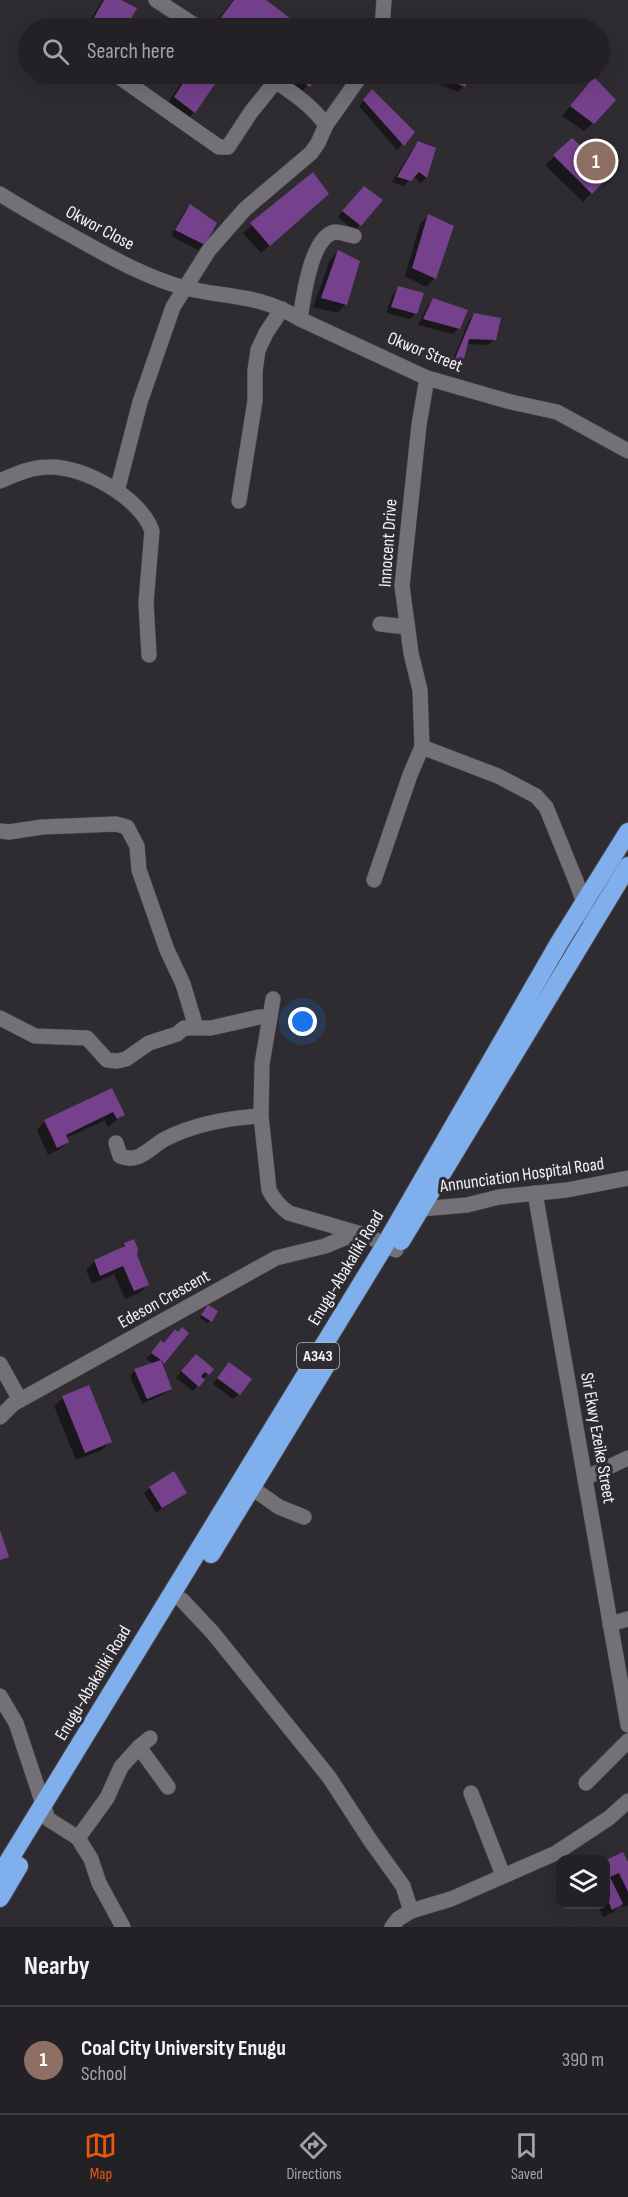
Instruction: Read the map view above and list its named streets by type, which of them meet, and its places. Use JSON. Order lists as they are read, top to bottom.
{
  "streets": {
    "highway": ["Enugu-Abakaliki Road", "A343"],
    "street": [
      "Okwor Close",
      "Okwor Street",
      "Innocent Drive",
      "Annunciation Hospital Road",
      "Edeson Crescent",
      "Sir Ekwy Ezeike Street"
    ]
  },
  "crossings": [
    ["Okwor Close", "Okwor Street"],
    ["Okwor Street", "Innocent Drive"],
    ["Annunciation Hospital Road", "Enugu-Abakaliki Road"],
    ["Annunciation Hospital Road", "Sir Ekwy Ezeike Street"]
  ],
  "page": {
    "search": "Search here",
    "pins": "1",
    "heading": "Nearby",
    "list": [
      {
        "mark": "1",
        "name": "Coal City University Enugu",
        "note": "School",
        "value": "390 m"
      }
    ],
    "nav": ["Map", "Directions", "Saved"]
  }
}
